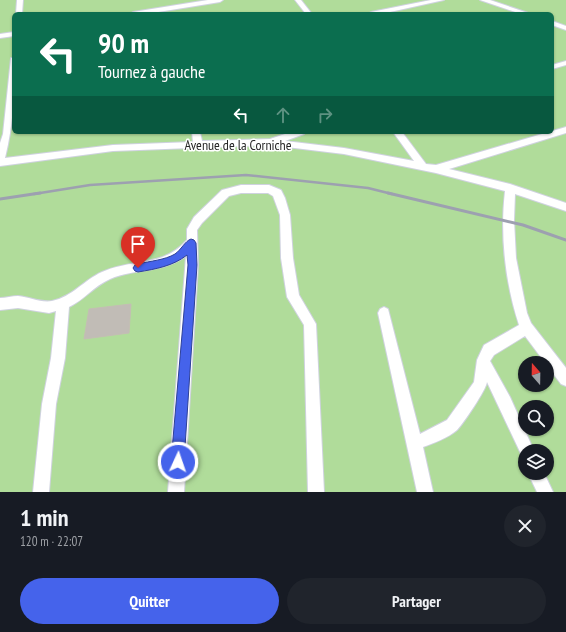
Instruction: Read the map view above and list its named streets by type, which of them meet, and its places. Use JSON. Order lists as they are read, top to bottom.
{
  "streets": {
    "street": ["Avenue de la Corniche"]
  },
  "north": "top",
  "page": {
    "turn": ["90 m", "Tournez à gauche"],
    "heading": ["1 min", "120 m · 22:07"],
    "buttons": ["Quitter", "Partager"]
  }
}
